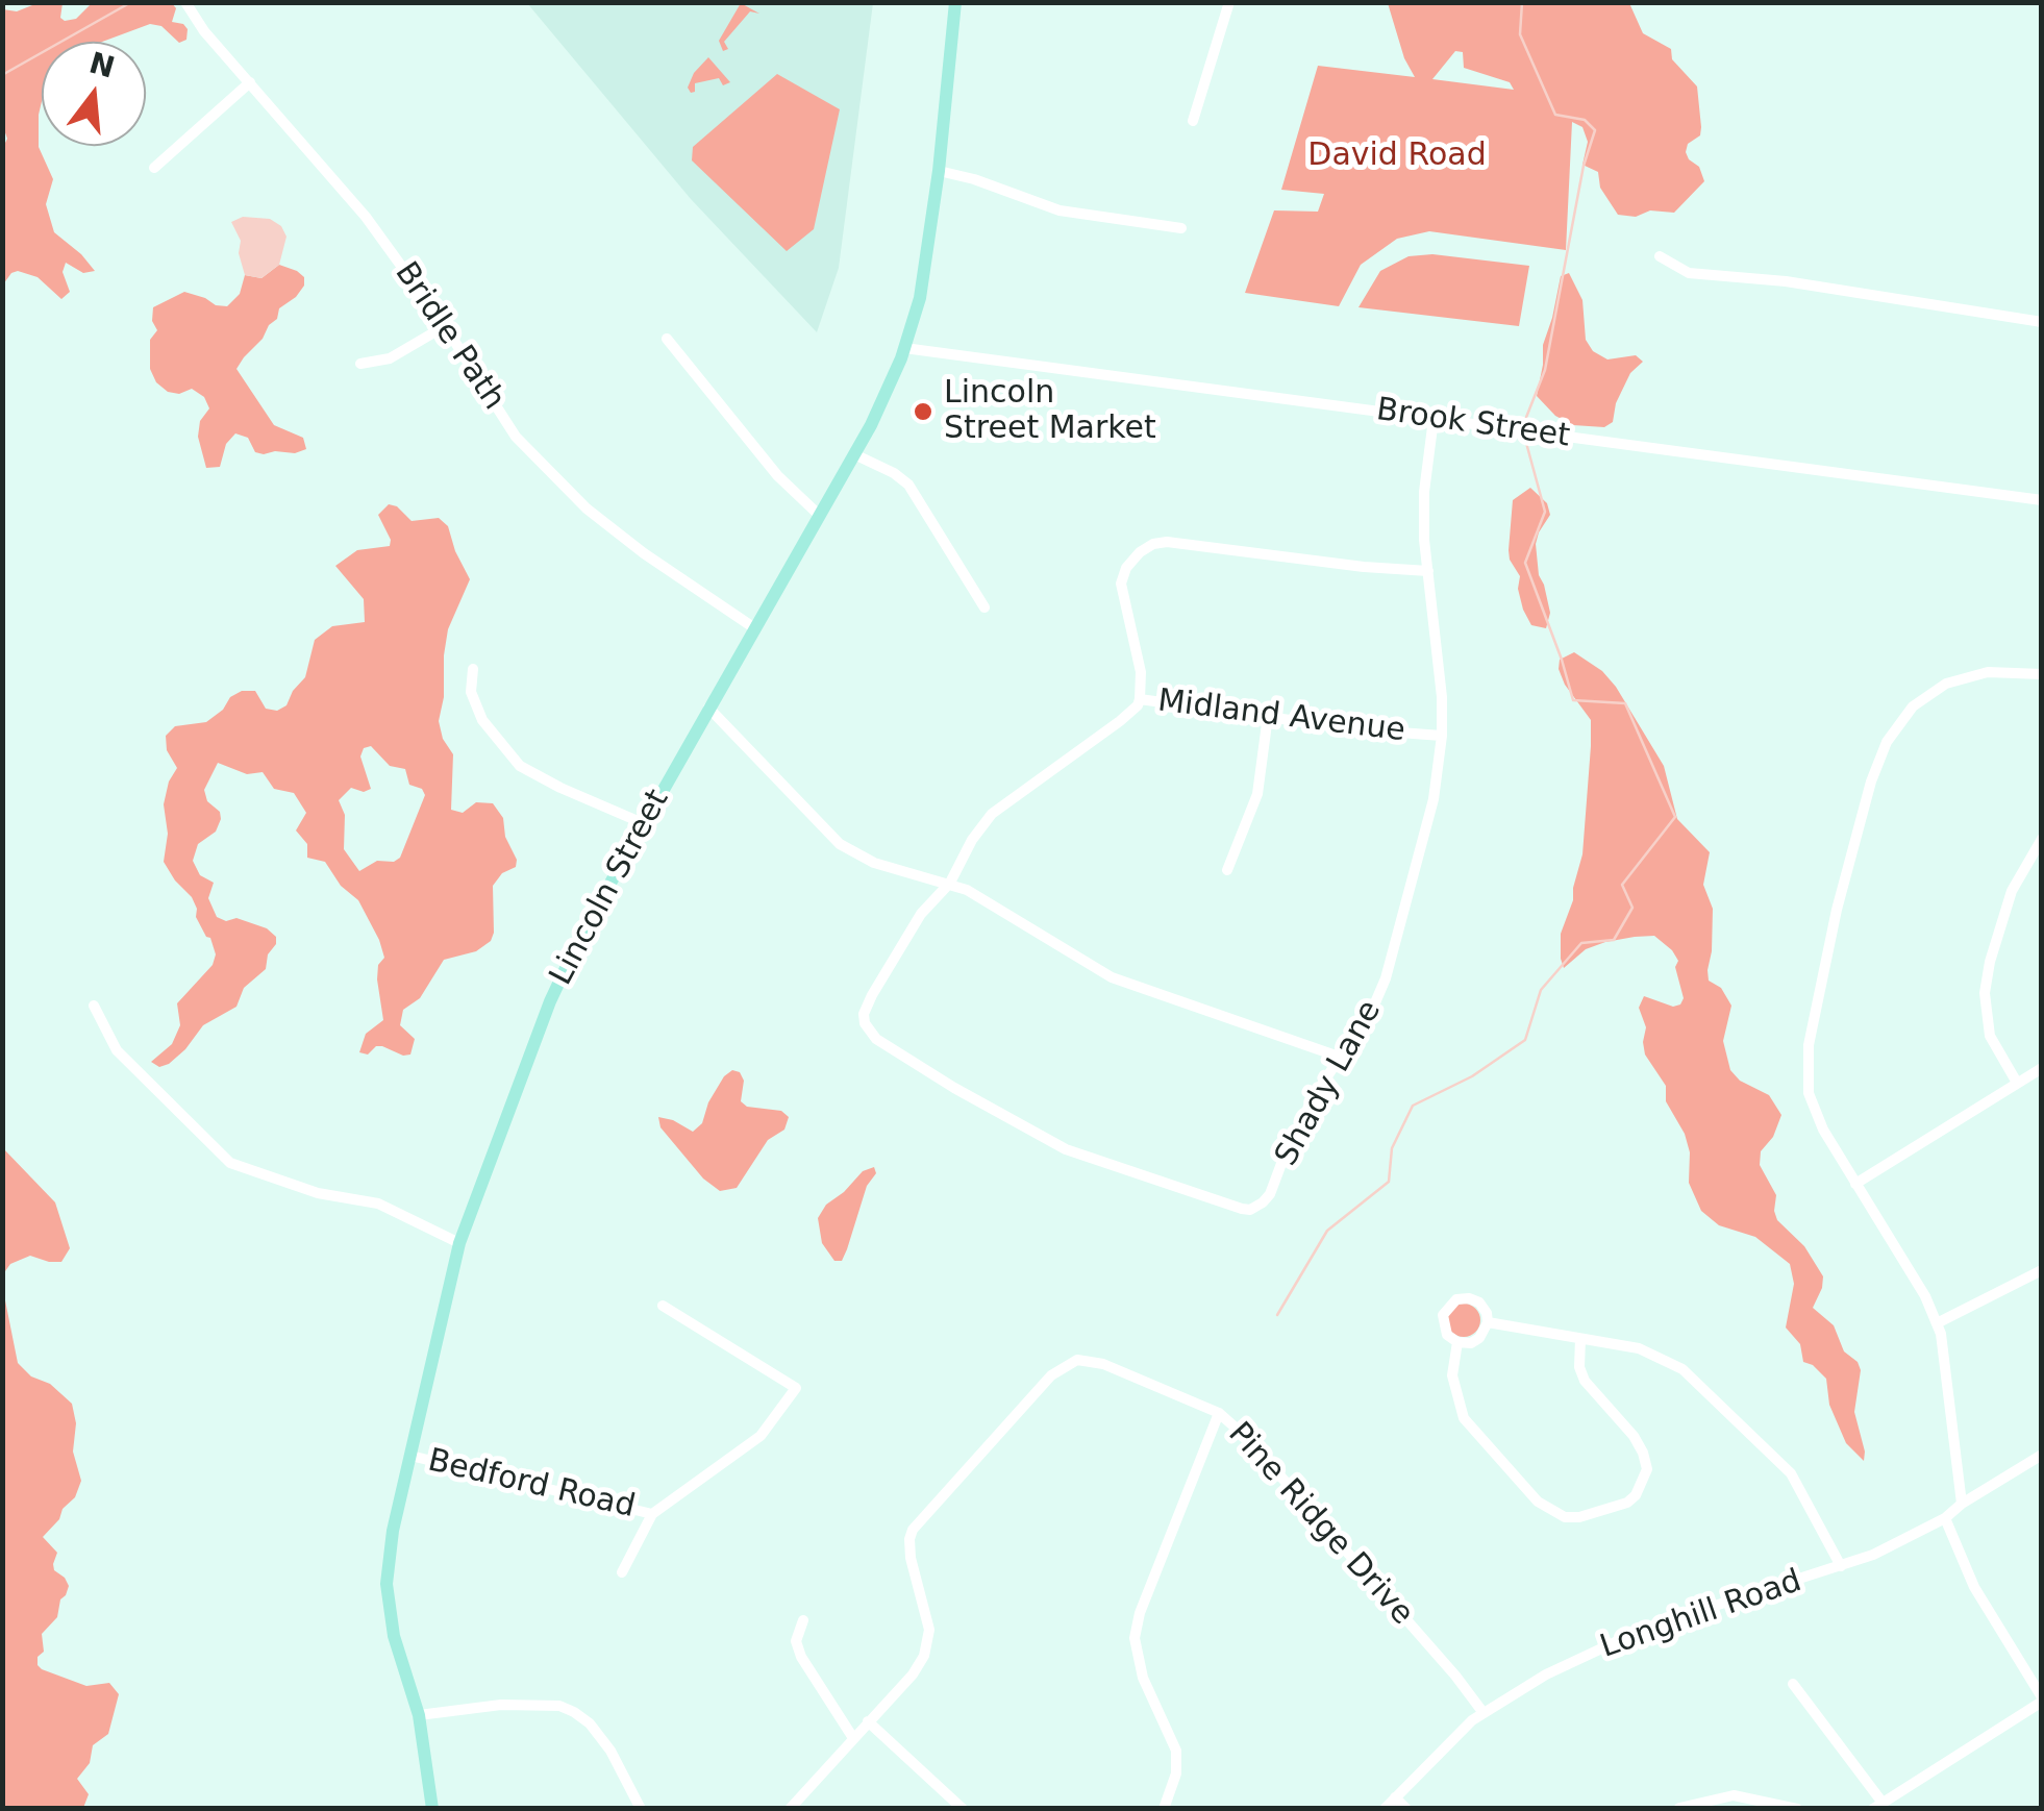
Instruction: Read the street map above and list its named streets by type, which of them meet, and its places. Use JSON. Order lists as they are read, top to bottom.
{
  "streets": {
    "main road": ["Lincoln Street"],
    "street": [
      "Bridle Path",
      "Brook Street",
      "Midland Avenue",
      "Shady Lane",
      "Bedford Road",
      "Pine Ridge Drive",
      "Longhill Road"
    ]
  },
  "crossings": [
    ["Bridle Path", "Lincoln Street"],
    ["Brook Street", "Lincoln Street"],
    ["Brook Street", "Shady Lane"],
    ["Midland Avenue", "Shady Lane"],
    ["Lincoln Street", "Bedford Road"],
    ["Pine Ridge Drive", "Longhill Road"]
  ],
  "parks": ["David Road"],
  "places": ["Lincoln Street Market"],
  "north": "top"
}
